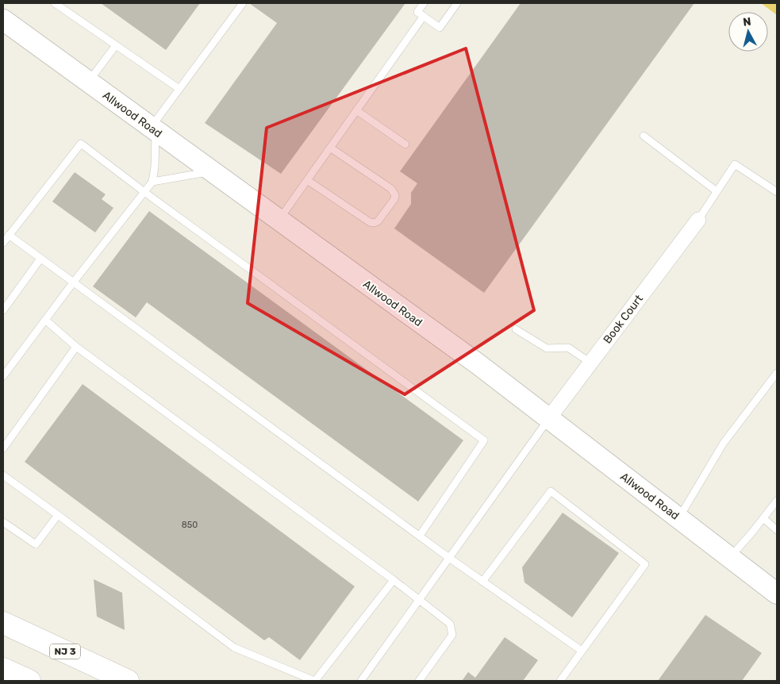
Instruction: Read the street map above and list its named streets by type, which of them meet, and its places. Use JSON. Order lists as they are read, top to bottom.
{
  "streets": {
    "highway": ["NJ 3"],
    "main road": ["Allwood Road"],
    "street": ["Book Court"]
  },
  "crossings": [
    ["Allwood Road", "Book Court"]
  ],
  "house_numbers": ["850"],
  "north": "top"
}
